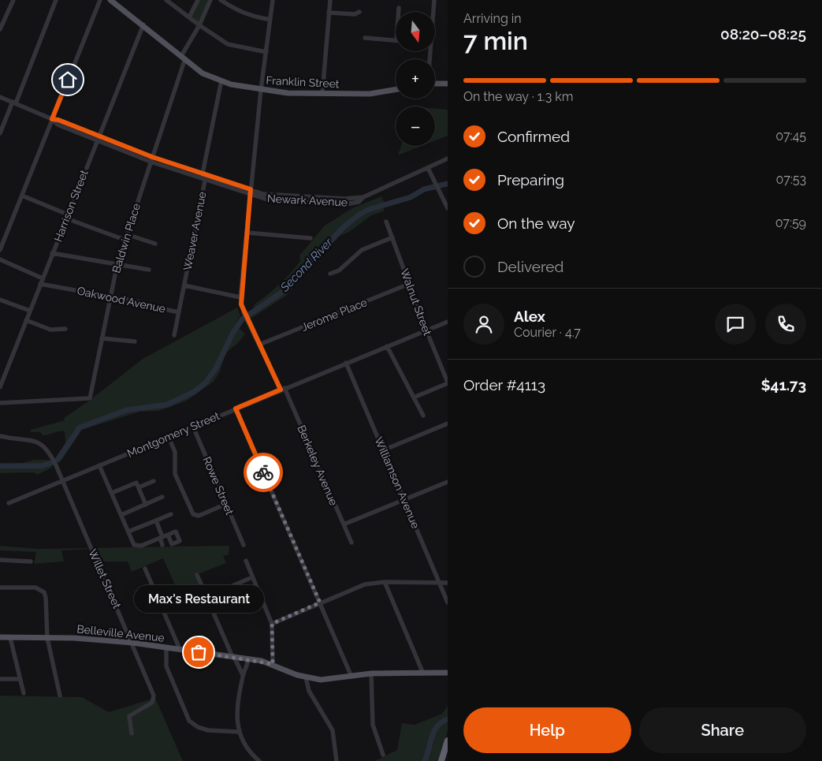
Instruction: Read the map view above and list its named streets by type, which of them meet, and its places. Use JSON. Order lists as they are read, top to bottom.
{
  "streets": {
    "main road": ["Franklin Street", "Belleville Avenue"],
    "street": [
      "Newark Avenue",
      "Harrison Street",
      "Weaver Avenue",
      "Baldwin Place",
      "Oakwood Avenue",
      "Walnut Street",
      "Jerome Place",
      "Montgomery Street",
      "Berkeley Avenue",
      "Williamson Avenue",
      "Rowe Street",
      "Willet Street"
    ]
  },
  "crossings": [
    ["Franklin Street", "Harrison Street"],
    ["Franklin Street", "Baldwin Place"],
    ["Franklin Street", "Berkeley Avenue"],
    ["Newark Avenue", "Harrison Street"],
    ["Newark Avenue", "Weaver Avenue"],
    ["Newark Avenue", "Baldwin Place"],
    ["Newark Avenue", "Berkeley Avenue"],
    ["Harrison Street", "Oakwood Avenue"],
    ["Weaver Avenue", "Oakwood Avenue"],
    ["Baldwin Place", "Oakwood Avenue"],
    ["Walnut Street", "Jerome Place"],
    ["Walnut Street", "Montgomery Street"],
    ["Jerome Place", "Berkeley Avenue"],
    ["Montgomery Street", "Berkeley Avenue"],
    ["Montgomery Street", "Williamson Avenue"],
    ["Montgomery Street", "Rowe Street"],
    ["Montgomery Street", "Willet Street"],
    ["Willet Street", "Belleville Avenue"]
  ],
  "water": ["Second River"],
  "places": ["Max's Restaurant"],
  "north": "bottom",
  "page": {
    "heading": ["7 min", "Arriving in", "08:20–08:25"],
    "panel": [
      "Alex",
      "Courier · 4.7",
      "Order #4113",
      "$41.73"
    ],
    "map_buttons": ["+", "−"],
    "bar": "On the way · 1.3 km",
    "list": [
      ["Confirmed", "07:45"],
      ["Preparing", "07:53"],
      ["On the way", "07:59"],
      "Delivered"
    ],
    "bubble": "Max's Restaurant",
    "buttons": ["Help", "Share"]
  }
}
